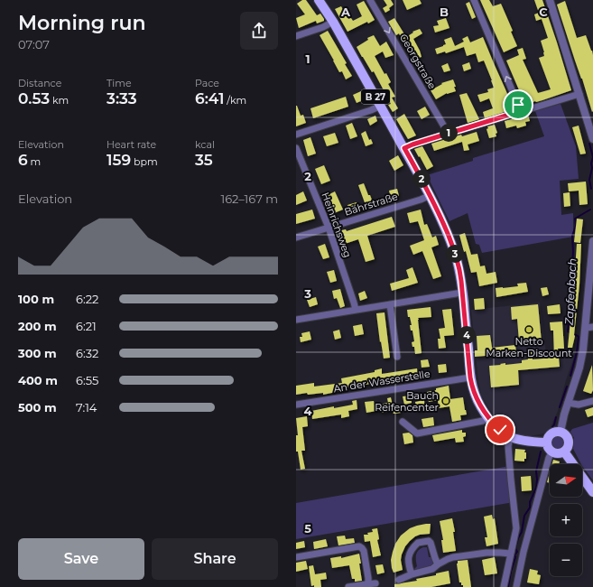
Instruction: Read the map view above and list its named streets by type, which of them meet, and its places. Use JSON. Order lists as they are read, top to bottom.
{
  "streets": {
    "main road": ["B 27"],
    "street": [
      "Georgstraße",
      "Bährstraße",
      "Heinrichsweg",
      "An der Wasserstelle"
    ]
  },
  "crossings": [
    ["B 27", "Bährstraße"],
    ["B 27", "An der Wasserstelle"],
    ["Bährstraße", "Heinrichsweg"]
  ],
  "one_way": ["Georgstraße"],
  "water": ["Zapfenbach"],
  "places": ["Netto Marken-Discount", "Bauch Reifencenter"],
  "north": "right",
  "page": {
    "heading": ["Morning run", "07:07"],
    "stats": [
      ["Distance", "0.53 km"],
      ["Time", "3:33"],
      ["Pace", "6:41 /km"],
      ["Elevation", "6 m"],
      ["Heart rate", "159 bpm"],
      ["kcal", "35"]
    ],
    "pins": [
      "1",
      "2",
      "3",
      "4"
    ],
    "chart": ["Elevation", "162–167 m"],
    "list": [
      {
        "name": "100 m",
        "note": "6:22"
      },
      {
        "name": "200 m",
        "note": "6:21"
      },
      {
        "name": "300 m",
        "note": "6:32"
      },
      {
        "name": "400 m",
        "note": "6:55"
      },
      {
        "name": "500 m",
        "note": "7:14"
      }
    ],
    "map_buttons": ["+", "−"],
    "buttons": ["Save", "Share"]
  },
  "grid": {
    "columns": ["A", "B", "C"],
    "rows": [
      "1",
      "2",
      "3",
      "4",
      "5"
    ]
  }
}
